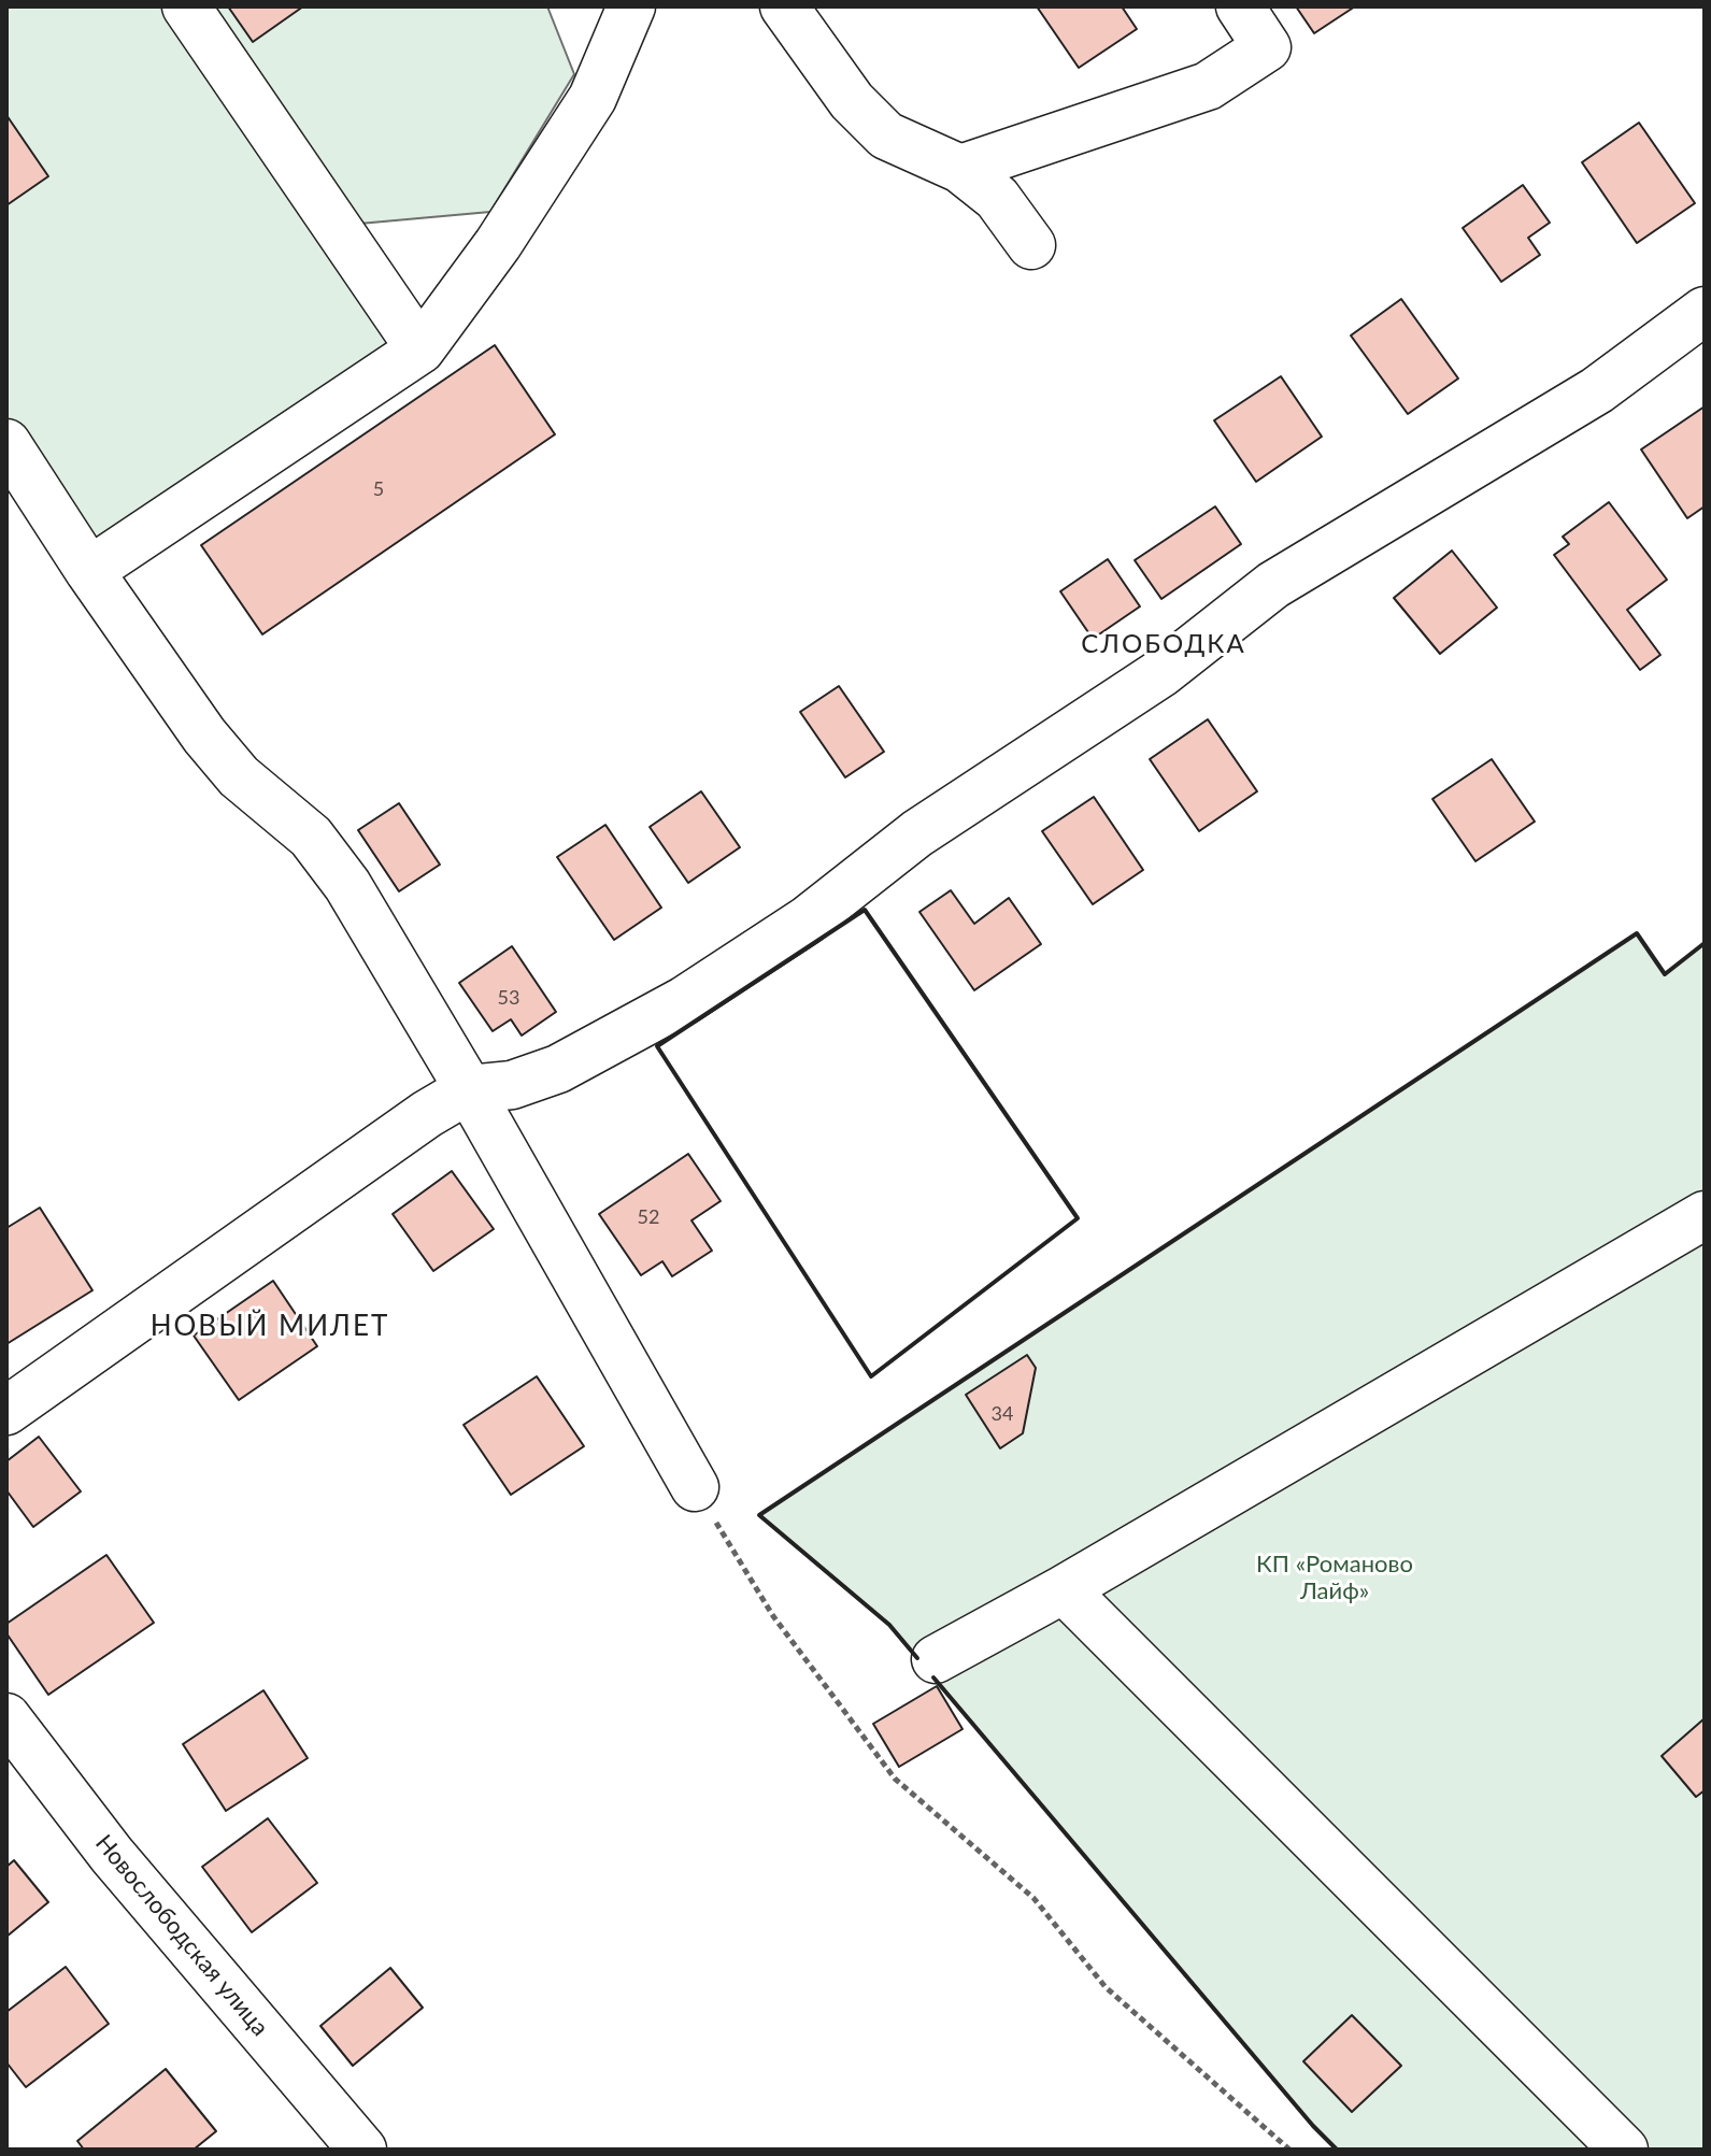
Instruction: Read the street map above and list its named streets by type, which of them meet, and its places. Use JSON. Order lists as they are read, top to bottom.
{
  "streets": {
    "street": ["Новослободская улица"]
  },
  "districts": ["СЛОБОДКА", "НОВЫЙ МИЛЕТ"],
  "parks": ["КП «Романово Лайф»"],
  "house_numbers": [
    "5",
    "53",
    "52",
    "34"
  ]
}
